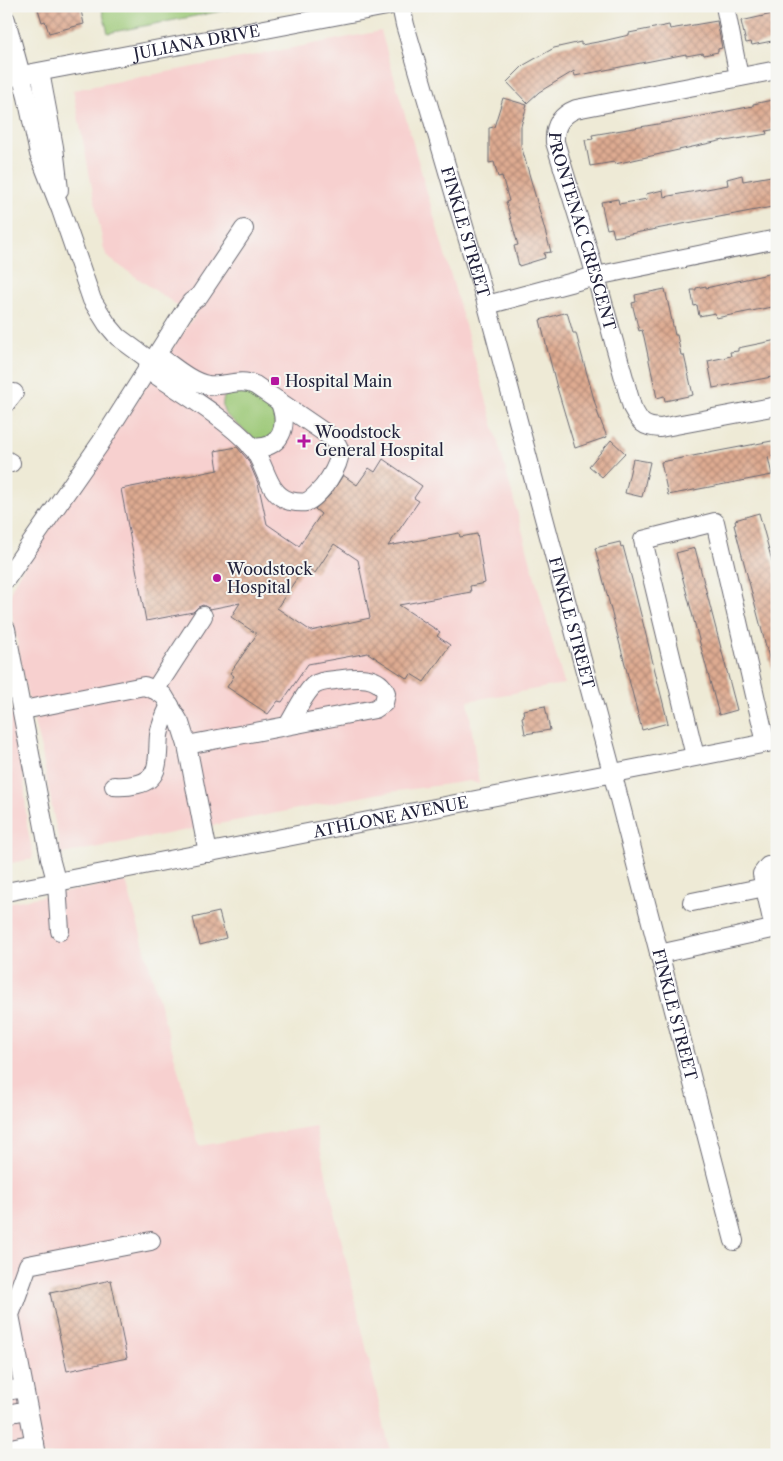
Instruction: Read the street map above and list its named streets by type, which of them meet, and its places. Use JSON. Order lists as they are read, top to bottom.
{
  "streets": {
    "street": [
      "JULIANA DRIVE",
      "FRONTENAC CRESCENT",
      "FINKLE STREET",
      "ATHLONE AVENUE"
    ]
  },
  "crossings": [
    ["FINKLE STREET", "ATHLONE AVENUE"]
  ],
  "places": {
    "transit": ["Hospital Main"],
    "health": ["Woodstock General Hospital"],
    "other": ["Woodstock Hospital"]
  }
}
